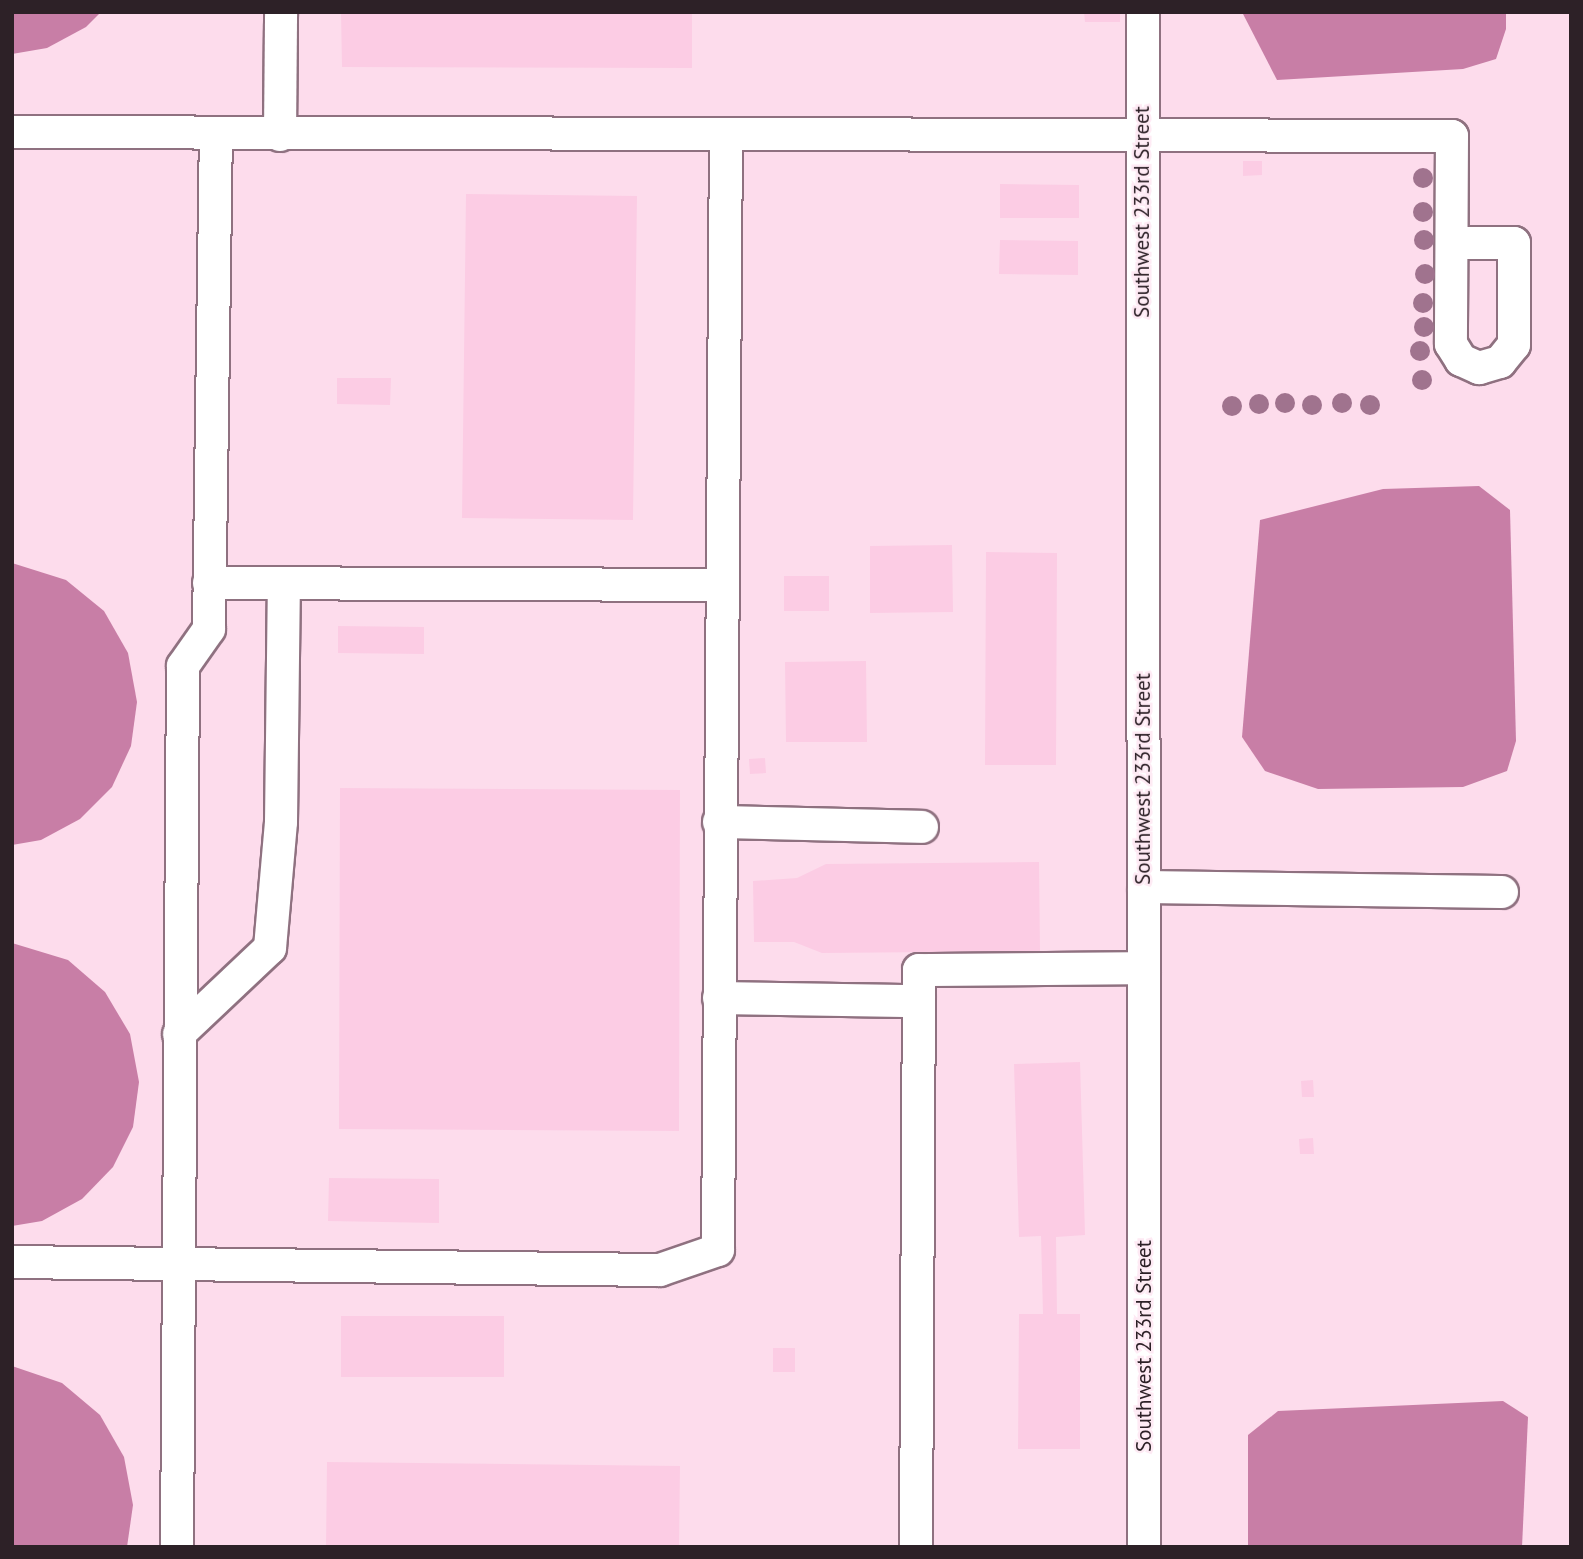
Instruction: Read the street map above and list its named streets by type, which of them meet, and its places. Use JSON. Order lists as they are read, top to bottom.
{
  "streets": {
    "lane": ["Southwest 233rd Street"]
  }
}
